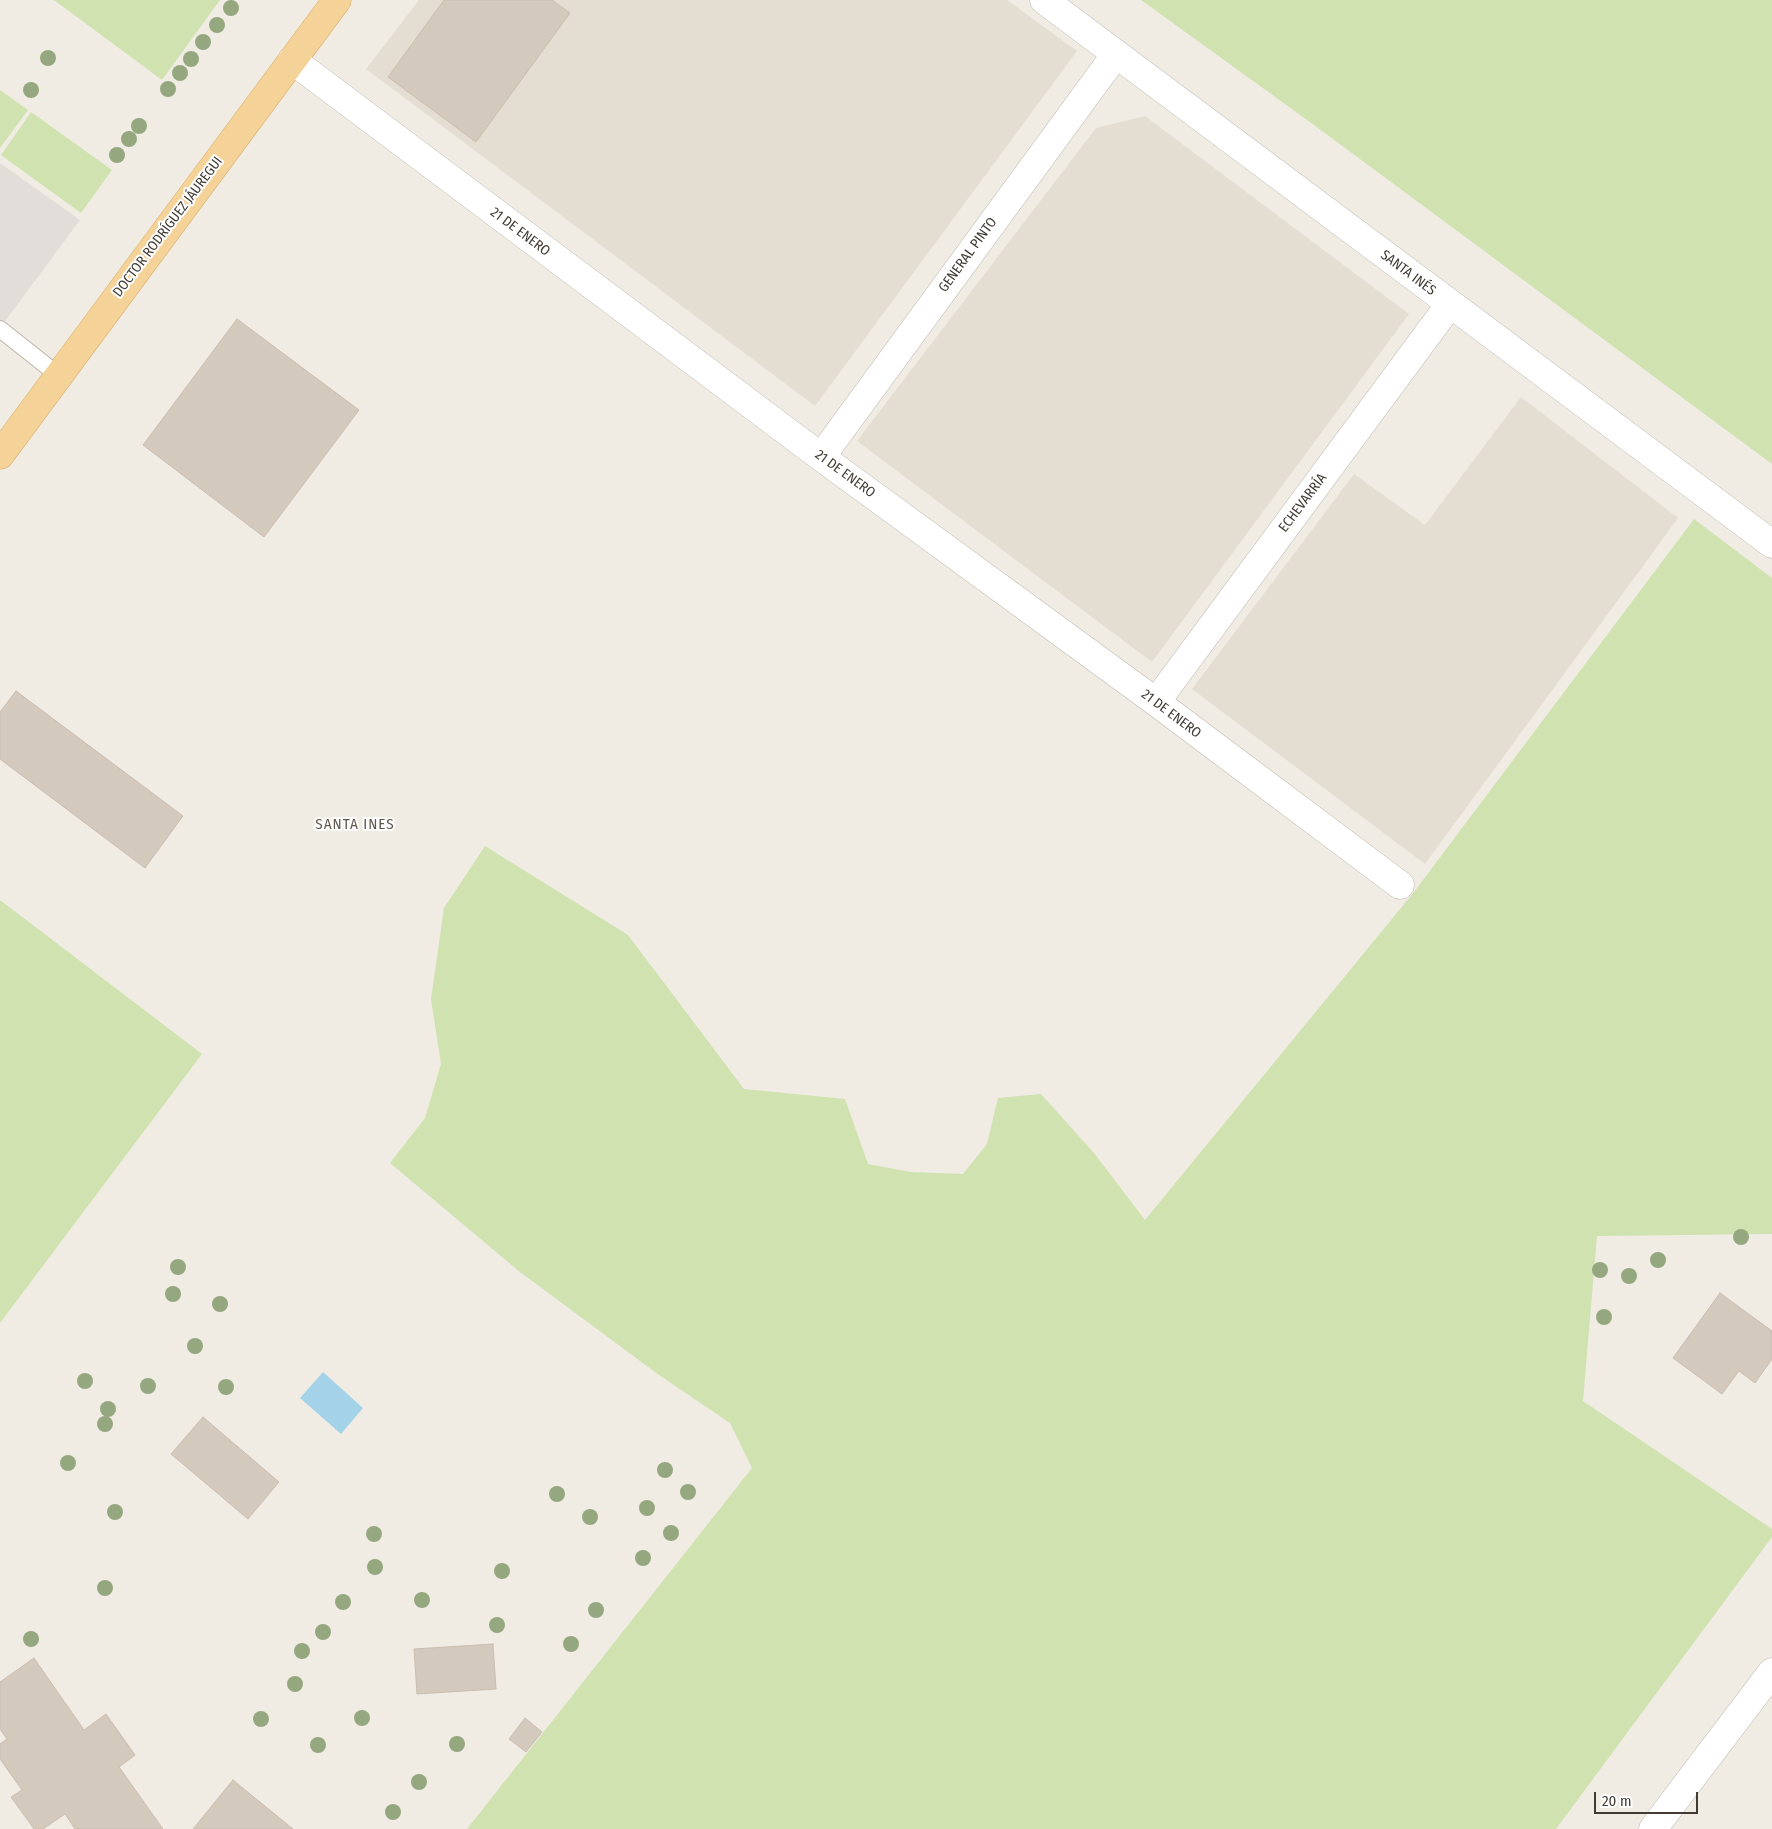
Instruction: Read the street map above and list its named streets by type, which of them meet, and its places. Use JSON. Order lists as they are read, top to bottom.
{
  "streets": {
    "main road": ["DOCTOR RODRÍGUEZ JÁUREGUI"],
    "street": [
      "21 DE ENERO",
      "GENERAL PINTO",
      "SANTA INÉS",
      "ECHEVARRÍA"
    ]
  },
  "crossings": [
    ["DOCTOR RODRÍGUEZ JÁUREGUI", "21 DE ENERO"],
    ["21 DE ENERO", "GENERAL PINTO"],
    ["21 DE ENERO", "ECHEVARRÍA"],
    ["GENERAL PINTO", "SANTA INÉS"],
    ["SANTA INÉS", "ECHEVARRÍA"]
  ],
  "districts": ["SANTA INES"],
  "scale_bar": "20 m"
}
